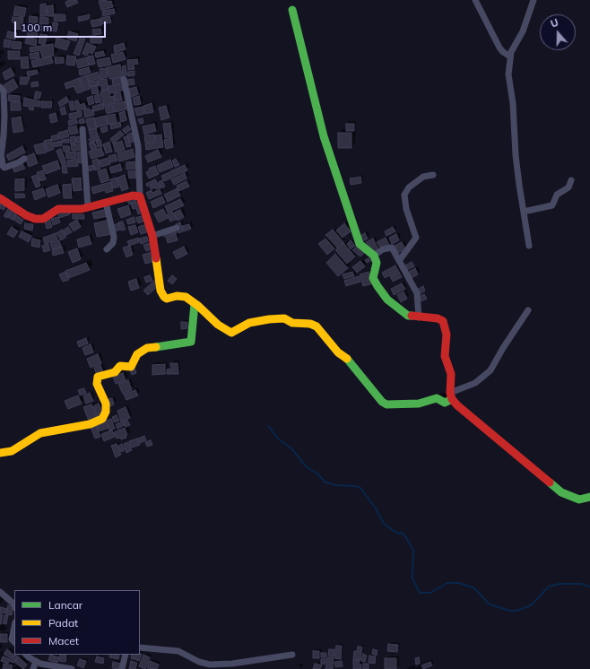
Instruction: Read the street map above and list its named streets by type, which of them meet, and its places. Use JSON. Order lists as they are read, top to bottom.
{
  "legend": ["Lancar", "Padat", "Macet"],
  "scale_bar": "100 m",
  "north": "top"
}
